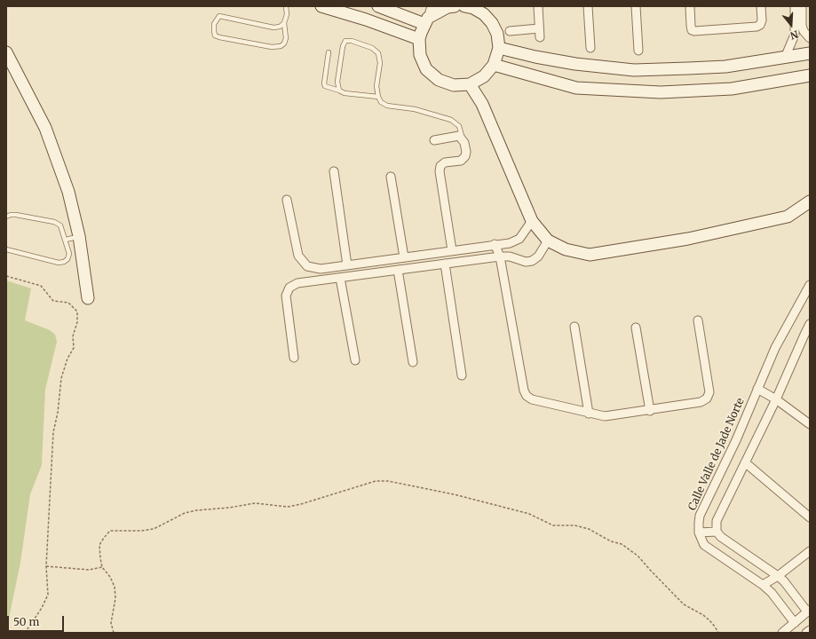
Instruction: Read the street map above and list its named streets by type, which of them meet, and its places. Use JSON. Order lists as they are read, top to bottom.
{
  "streets": {
    "street": ["Calle Valle de Jade Norte"]
  },
  "scale_bar": "50 m",
  "north": "bottom"
}
